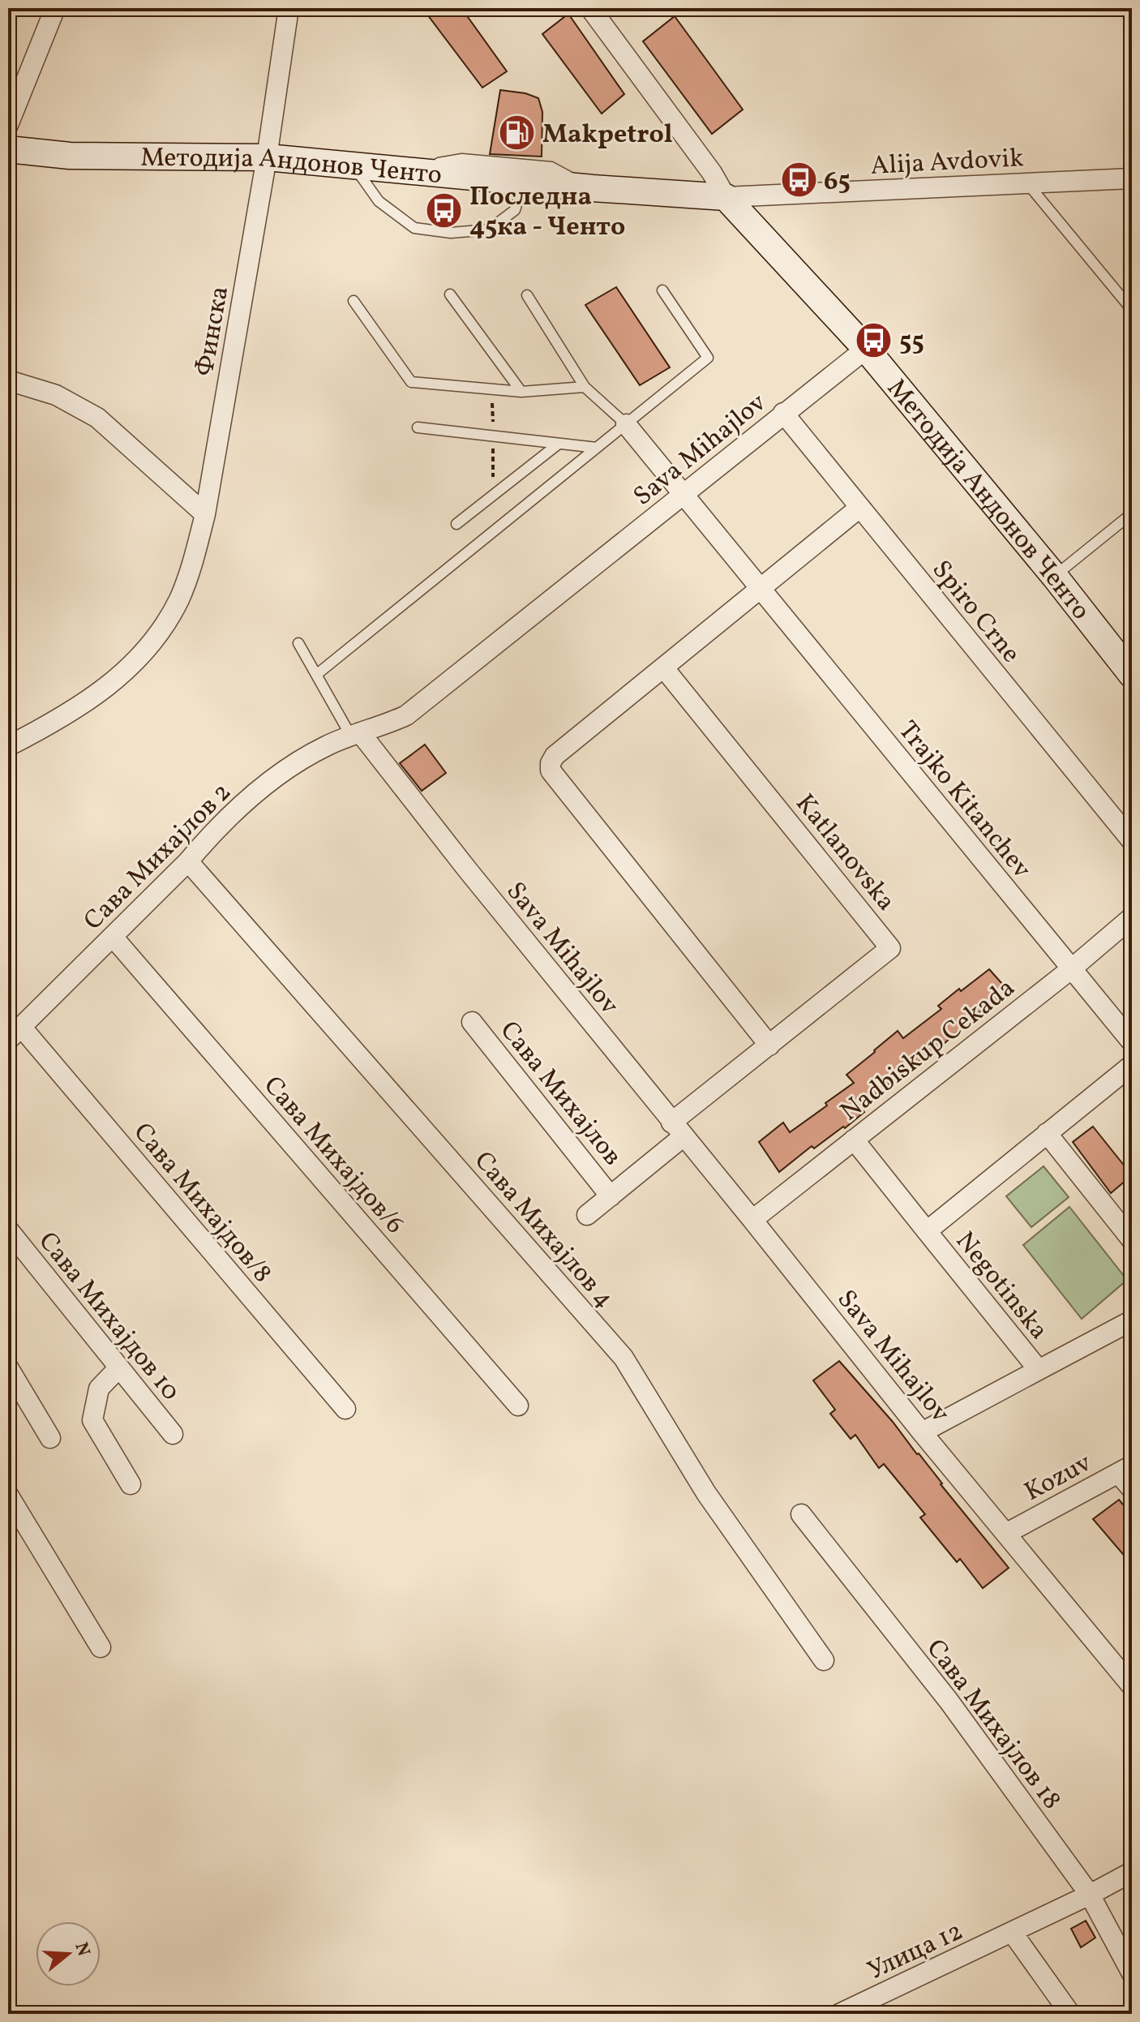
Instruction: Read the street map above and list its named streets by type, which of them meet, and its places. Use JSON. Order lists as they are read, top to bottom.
{
  "streets": {
    "main road": ["Методија Андонов Ченто"],
    "street": [
      "Alija Avdovik",
      "Финска",
      "Sava Mihajlov",
      "Spiro Crne",
      "Trajko Kitanchev",
      "Katlanovska",
      "Сава Михајлов 2",
      "Nadbiskup Cekada",
      "Сава Михајлов",
      "Сава Михајдов/6",
      "Сава Михајдов/8",
      "Сава Михајлов 4",
      "Negotinska",
      "Сава Михајдов 10",
      "Kozuv",
      "Сава Михајлов 18",
      "Улица 12"
    ]
  },
  "crossings": [
    ["Alija Avdovik", "Методија Андонов Ченто"],
    ["Методија Андонов Ченто", "Финска"],
    ["Методија Андонов Ченто", "Sava Mihajlov"],
    ["Sava Mihajlov", "Spiro Crne"],
    ["Sava Mihajlov", "Trajko Kitanchev"],
    ["Sava Mihajlov", "Katlanovska"],
    ["Sava Mihajlov", "Сава Михајлов 2"],
    ["Sava Mihajlov", "Nadbiskup Cekada"],
    ["Sava Mihajlov", "Сава Михајлов"],
    ["Sava Mihajlov", "Negotinska"],
    ["Sava Mihajlov", "Kozuv"],
    ["Trajko Kitanchev", "Nadbiskup Cekada"],
    ["Katlanovska", "Сава Михајлов"],
    ["Сава Михајлов 2", "Сава Михајдов/6"],
    ["Сава Михајлов 2", "Сава Михајдов/8"],
    ["Сава Михајлов 2", "Сава Михајлов 4"],
    ["Nadbiskup Cekada", "Negotinska"]
  ],
  "places": {
    "fuel station": ["Makpetrol"],
    "bus stop": ["65", "Последна 45ка - Ченто", "55"]
  },
  "north": "right"
}
